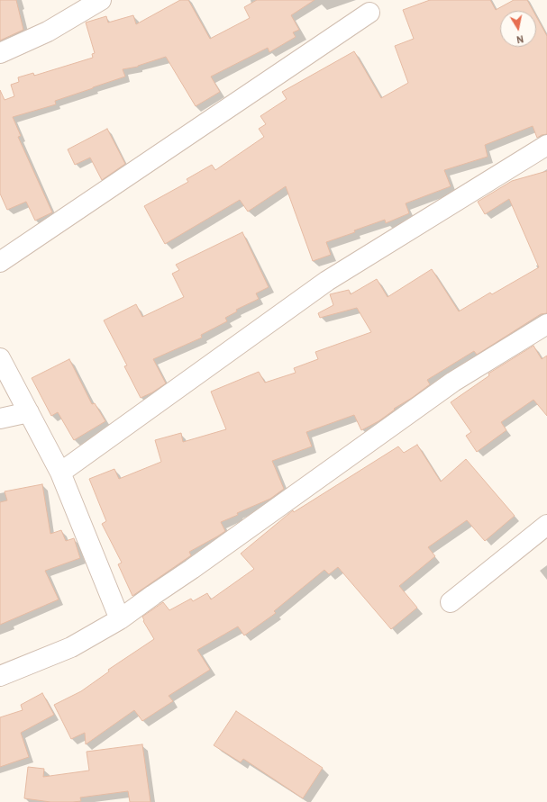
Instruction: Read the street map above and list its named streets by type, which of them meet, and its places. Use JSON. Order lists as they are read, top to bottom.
{
  "north": "bottom"
}
